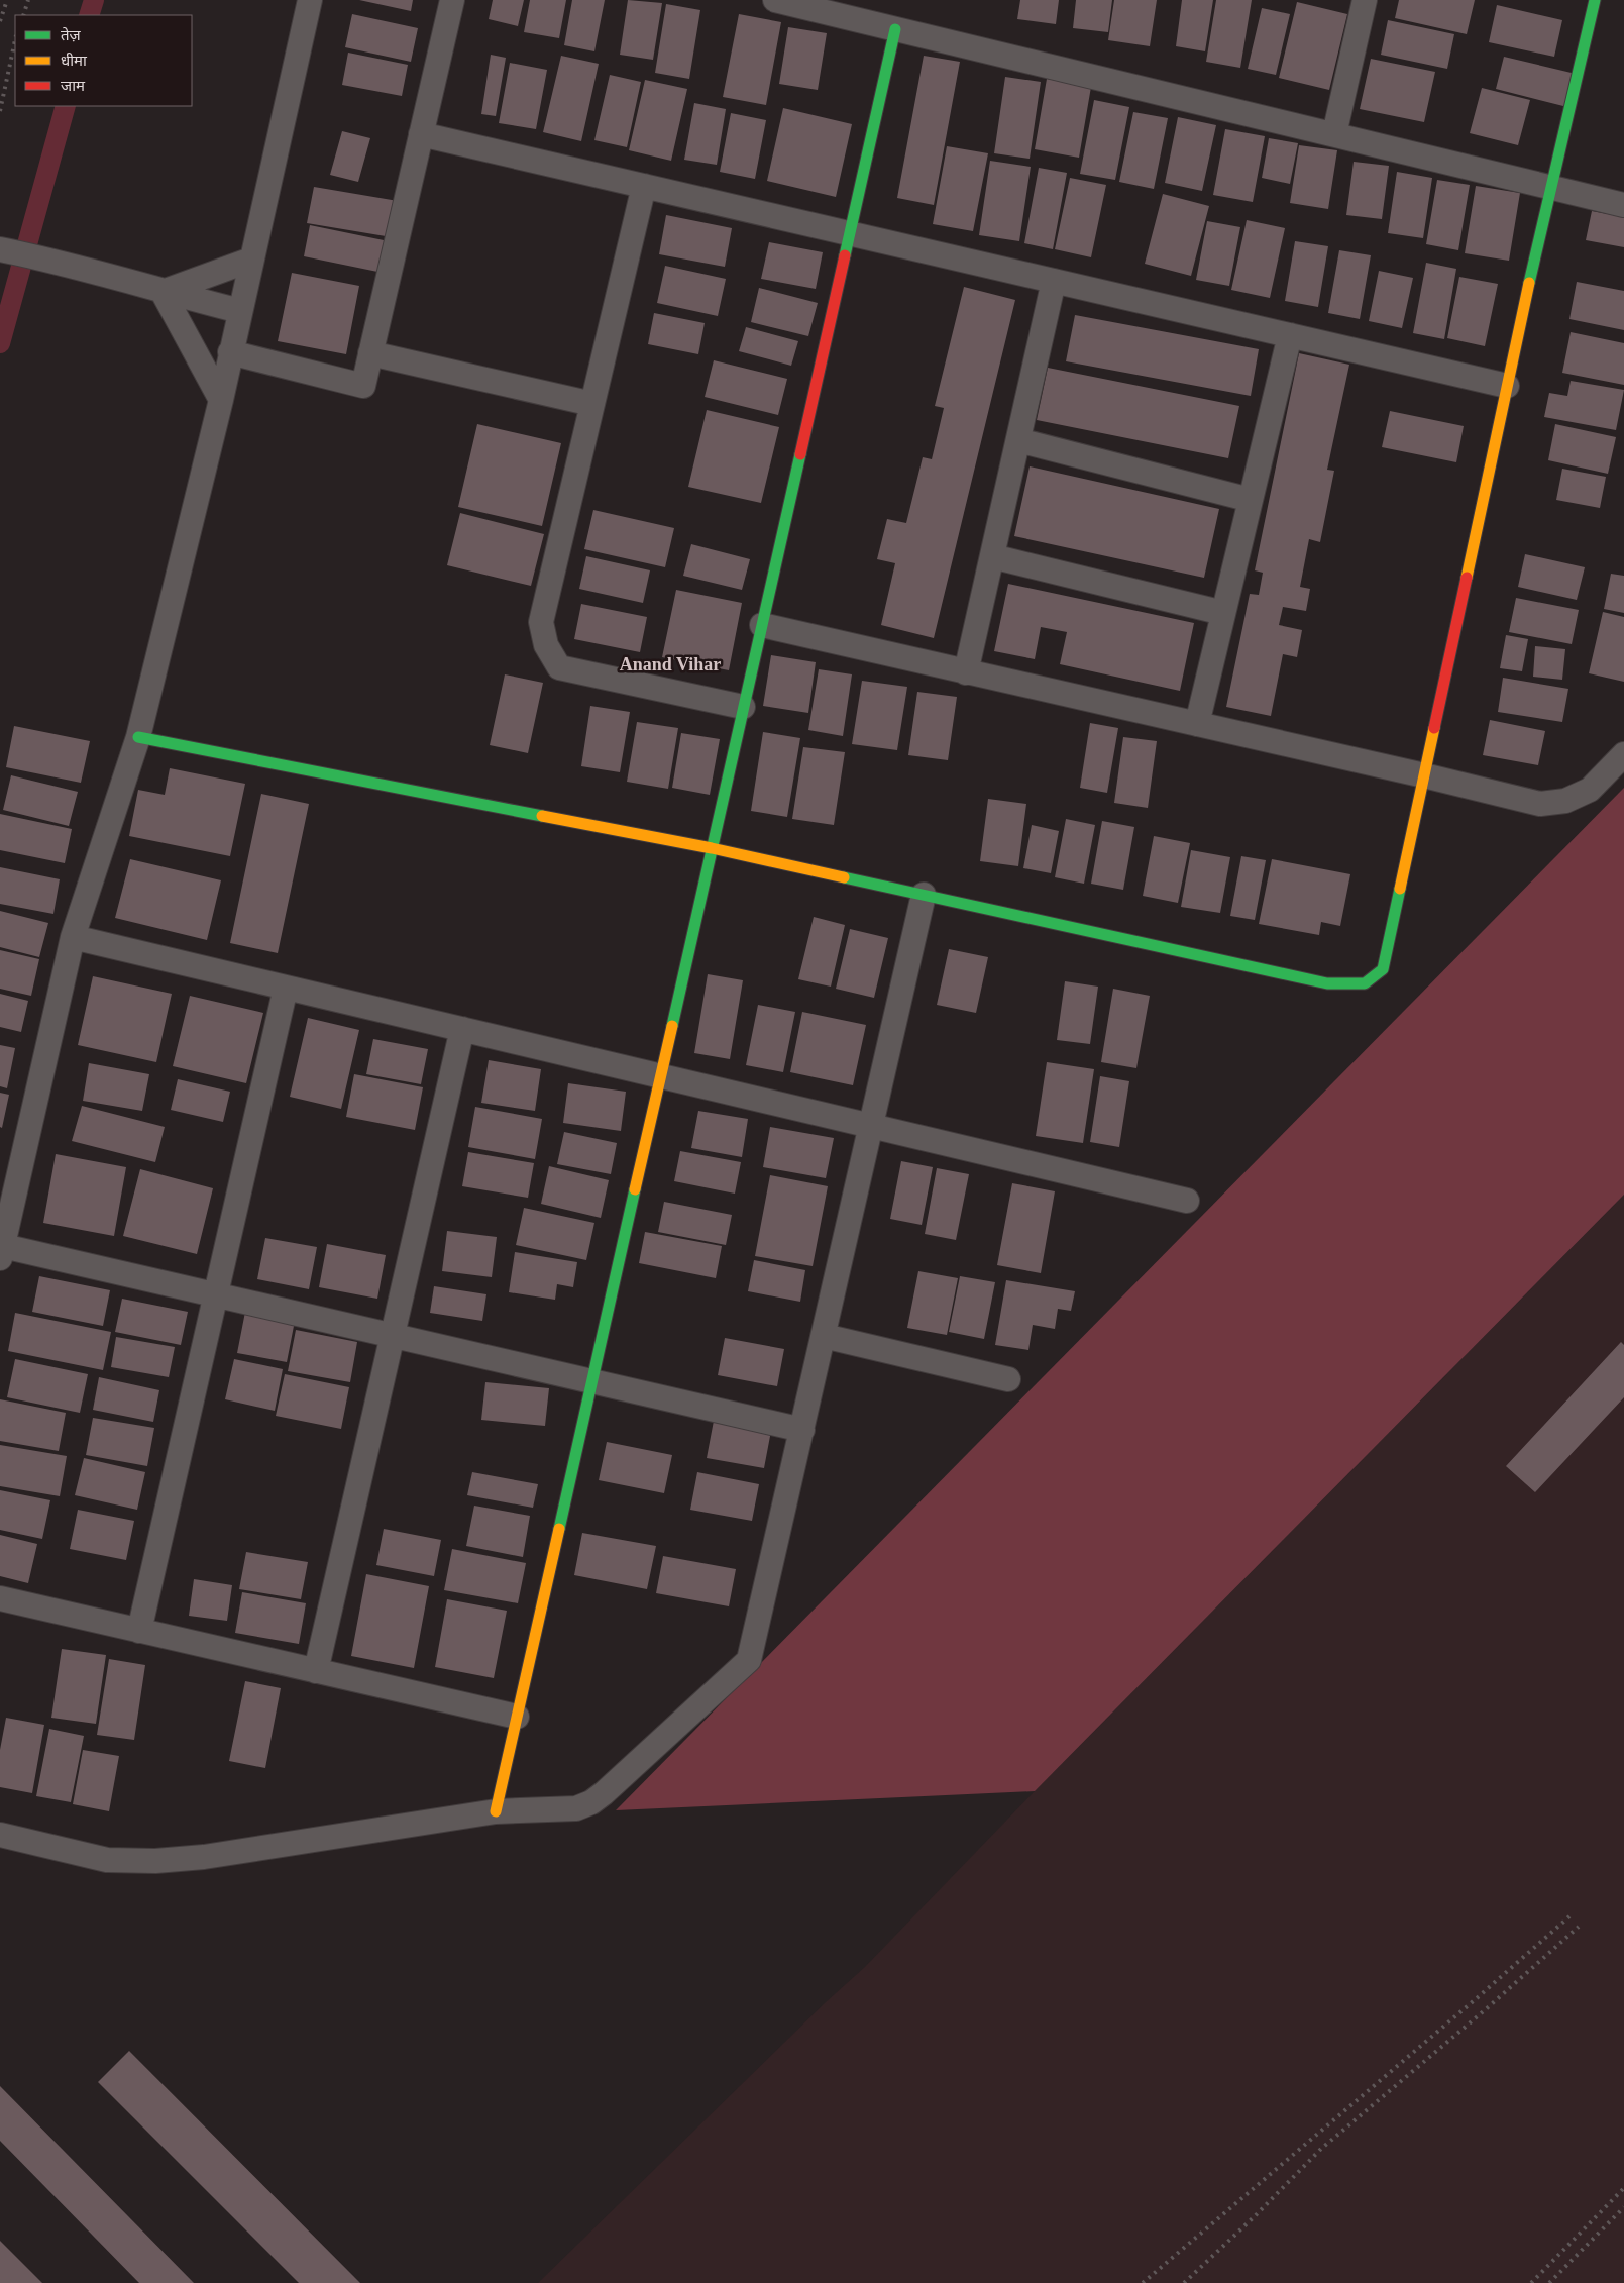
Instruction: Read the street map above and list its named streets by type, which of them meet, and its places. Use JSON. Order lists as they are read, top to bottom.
{
  "districts": ["Anand Vihar"],
  "legend": ["तेज़", "धीमा", "जाम"]
}
